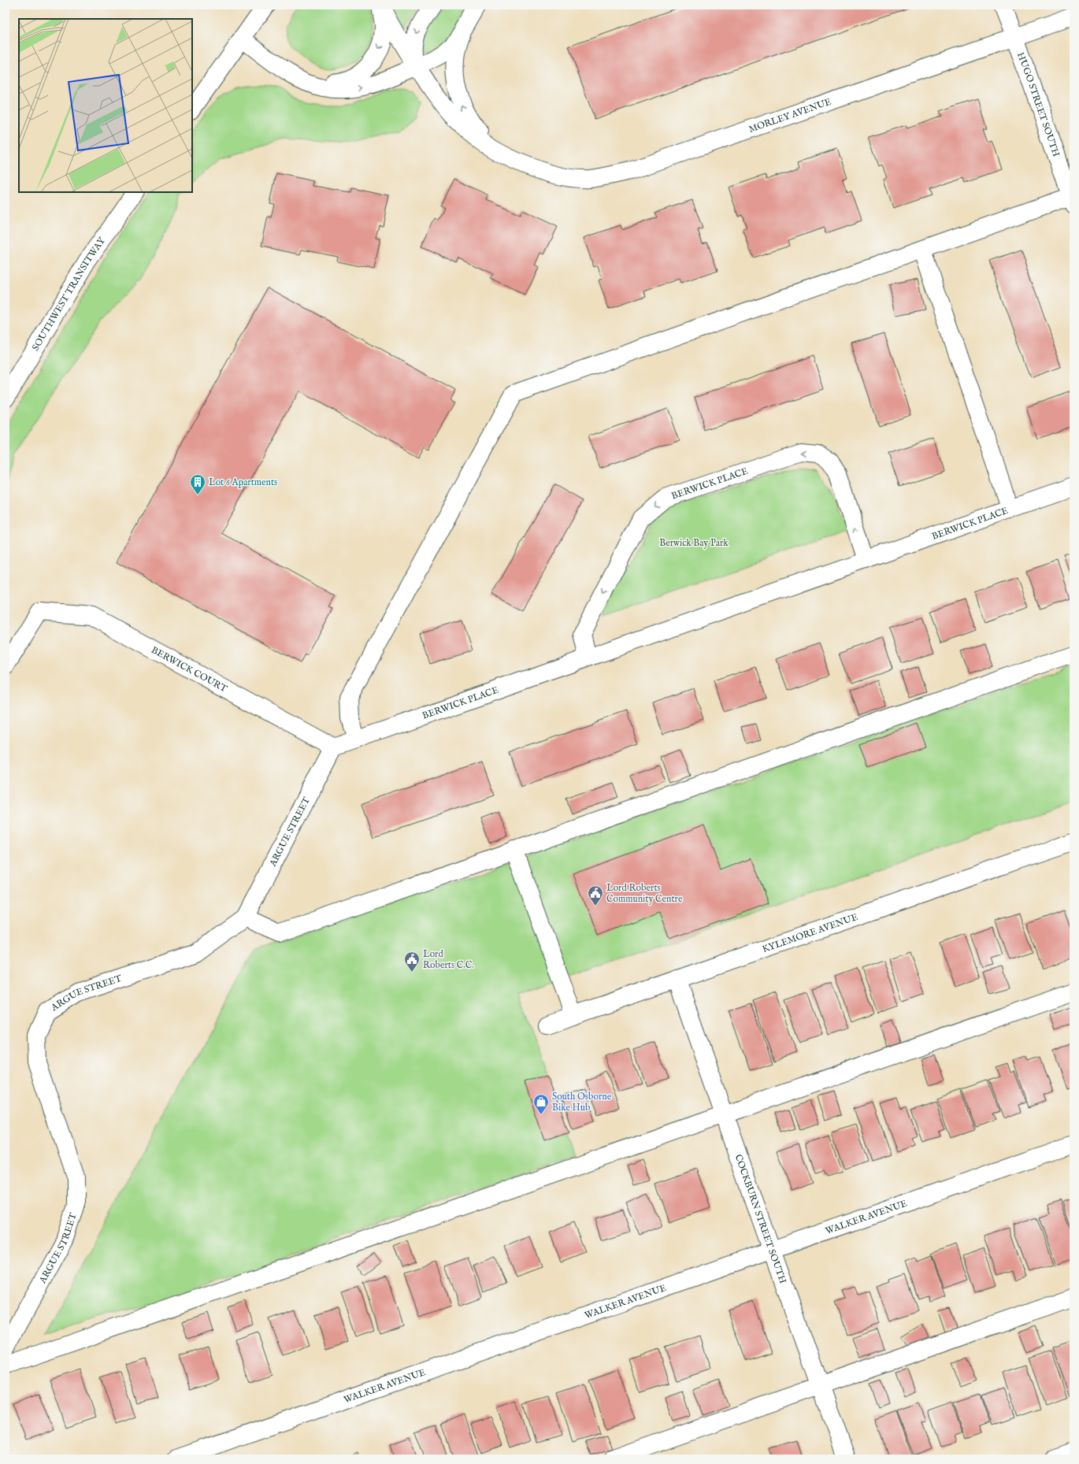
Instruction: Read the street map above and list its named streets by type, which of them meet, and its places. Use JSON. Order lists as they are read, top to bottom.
{
  "streets": {
    "street": [
      "HUGO STREET SOUTH",
      "MORLEY AVENUE",
      "SOUTHWEST TRANSITWAY",
      "BERWICK PLACE",
      "BERWICK COURT",
      "ARGUE STREET",
      "KYLEMORE AVENUE",
      "WALKER AVENUE",
      "COCKBURN STREET SOUTH"
    ]
  },
  "crossings": [
    ["HUGO STREET SOUTH", "MORLEY AVENUE"],
    ["BERWICK PLACE", "BERWICK COURT"],
    ["BERWICK PLACE", "ARGUE STREET"],
    ["BERWICK COURT", "ARGUE STREET"],
    ["KYLEMORE AVENUE", "COCKBURN STREET SOUTH"],
    ["WALKER AVENUE", "COCKBURN STREET SOUTH"]
  ],
  "parks": ["Berwick Bay Park"],
  "places": {
    "building": ["Lot 6 Apartments"],
    "public building": ["Lord Roberts Community Centre", "Lord Roberts C.C."],
    "shop": ["South Osborne Bike Hub"]
  }
}
